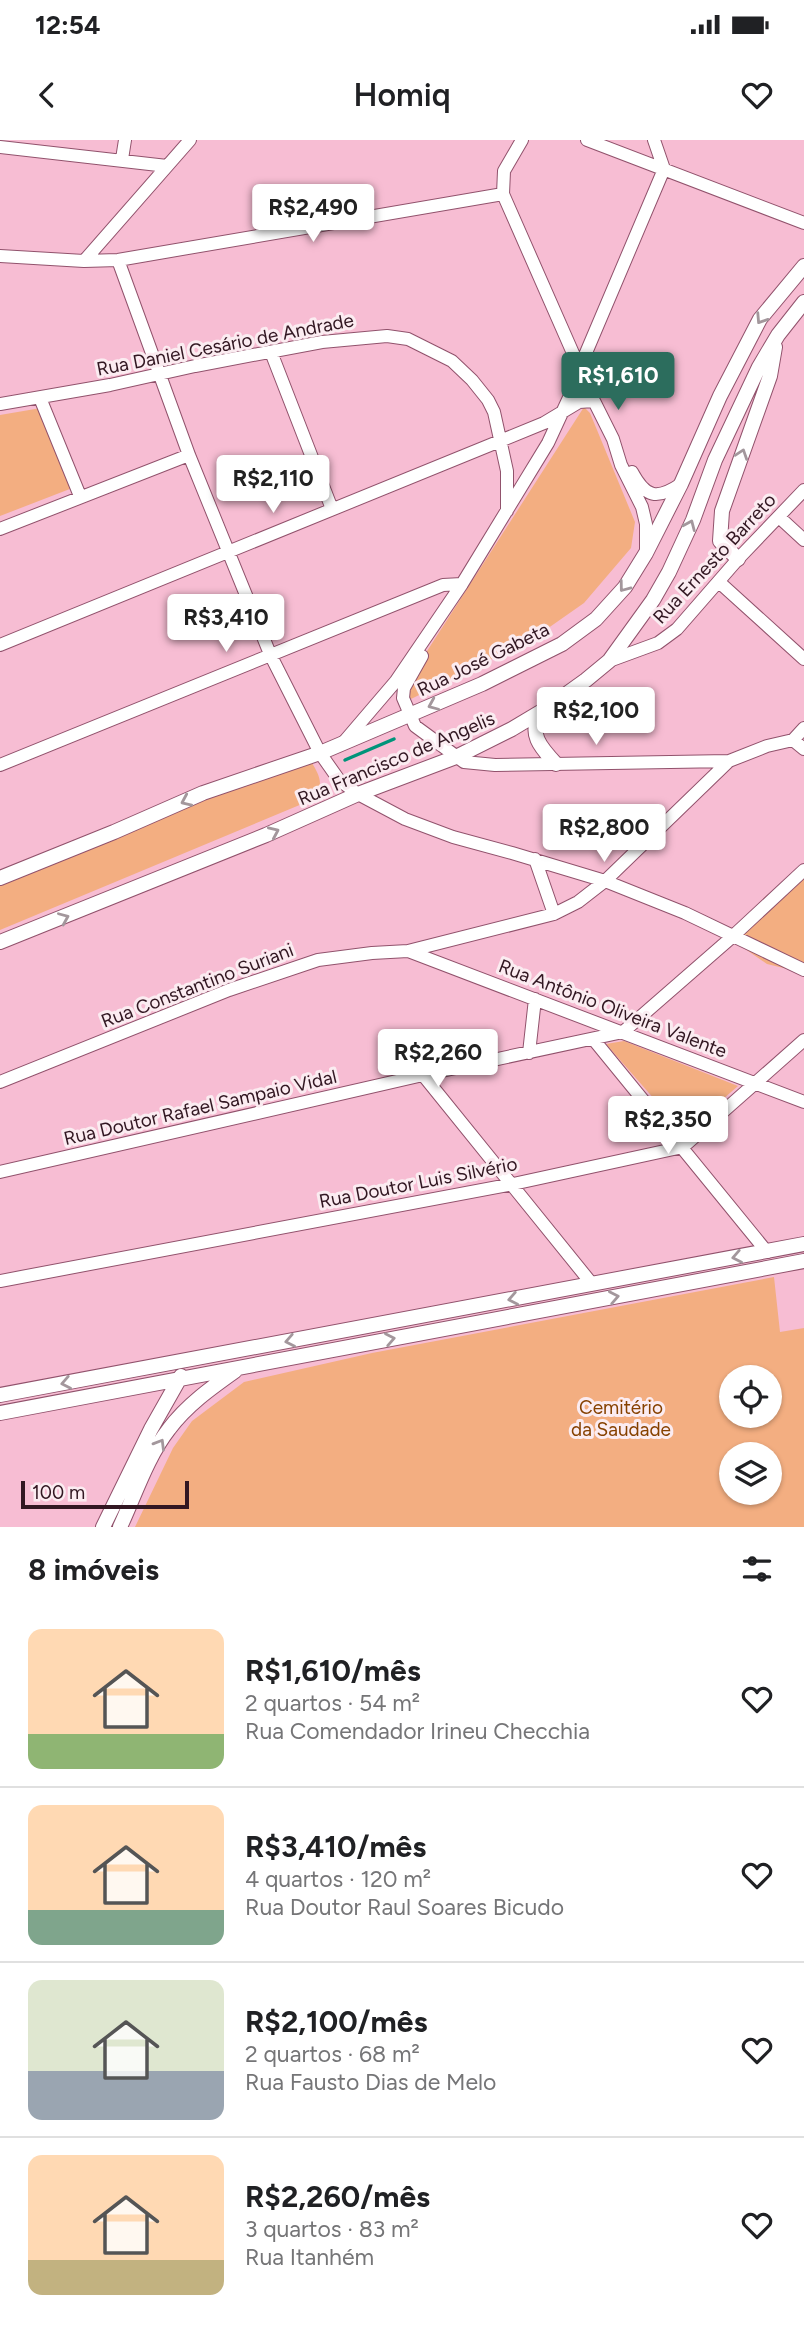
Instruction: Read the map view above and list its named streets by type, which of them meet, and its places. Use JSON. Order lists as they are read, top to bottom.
{
  "streets": {
    "main road": ["Rua José Gabeta", "Rua Francisco de Angelis"],
    "street": [
      "Rua Daniel Cesário de Andrade",
      "Rua Ernesto Barreto",
      "Rua Constantino Suriani",
      "Rua Antônio Oliveira Valente",
      "Rua Doutor Rafael Sampaio Vidal",
      "Rua Doutor Luis Silvério"
    ]
  },
  "crossings": [
    ["Rua Ernesto Barreto", "Rua Francisco de Angelis"],
    ["Rua Constantino Suriani", "Rua Antônio Oliveira Valente"],
    ["Rua Antônio Oliveira Valente", "Rua Doutor Rafael Sampaio Vidal"],
    ["Rua Antônio Oliveira Valente", "Rua Doutor Luis Silvério"]
  ],
  "one_way": ["Rua José Gabeta", "Rua Francisco de Angelis"],
  "parks": ["Cemitério da Saudade"],
  "scale_bar": "100 m",
  "page": {
    "status": "12:54",
    "header": "Homiq",
    "price": [
      "R$2,490",
      "R$1,610",
      "R$2,110",
      "R$3,410",
      "R$2,100",
      "R$2,800",
      "R$2,260",
      "R$2,350"
    ],
    "scale": "100 m",
    "heading": "8 imóveis",
    "list": [
      {
        "name": "R$1,610/mês",
        "note": "2 quartos · 54 m² · Rua Comendador Irineu Checchia"
      },
      {
        "name": "R$3,410/mês",
        "note": "4 quartos · 120 m² · Rua Doutor Raul Soares Bicudo"
      },
      {
        "name": "R$2,100/mês",
        "note": "2 quartos · 68 m² · Rua Fausto Dias de Melo"
      },
      {
        "name": "R$2,260/mês",
        "note": "3 quartos · 83 m² · Rua Itanhém"
      }
    ]
  }
}
